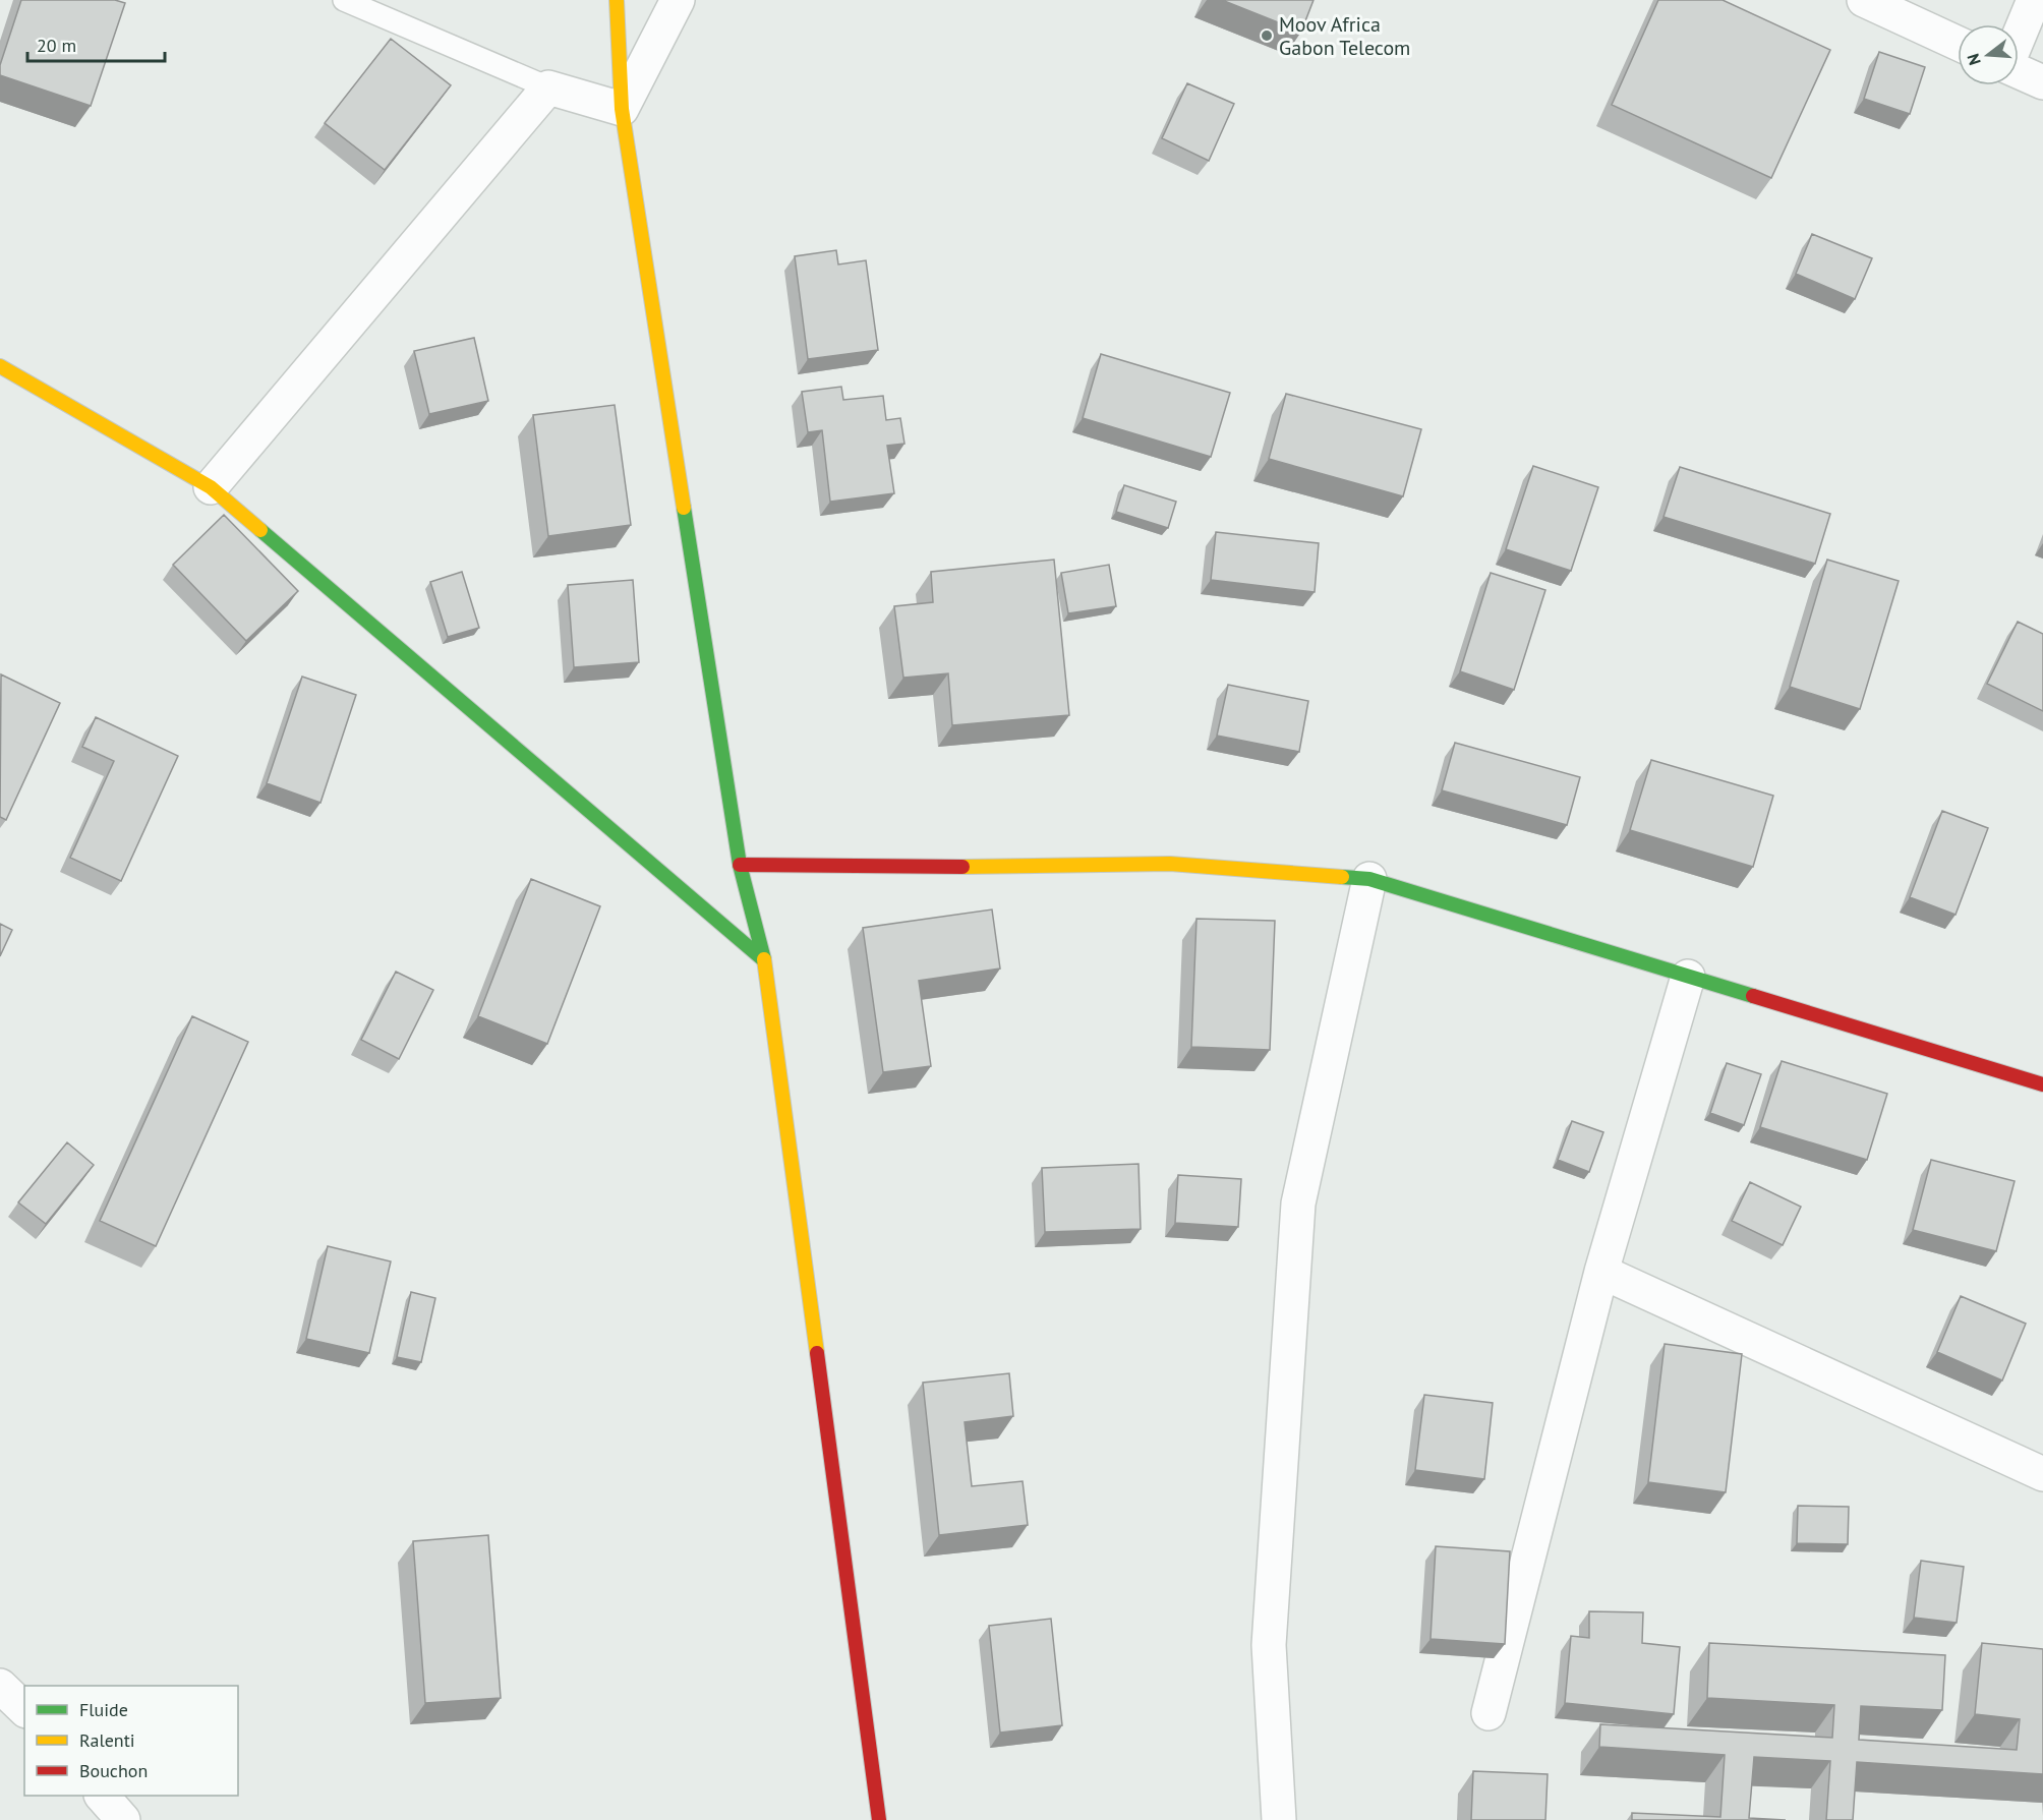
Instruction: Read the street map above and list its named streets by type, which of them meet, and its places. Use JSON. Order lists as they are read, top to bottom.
{
  "places": ["Moov Africa Gabon Telecom"],
  "legend": ["Fluide", "Ralenti", "Bouchon"],
  "scale_bar": "20 m",
  "north": "left"
}
